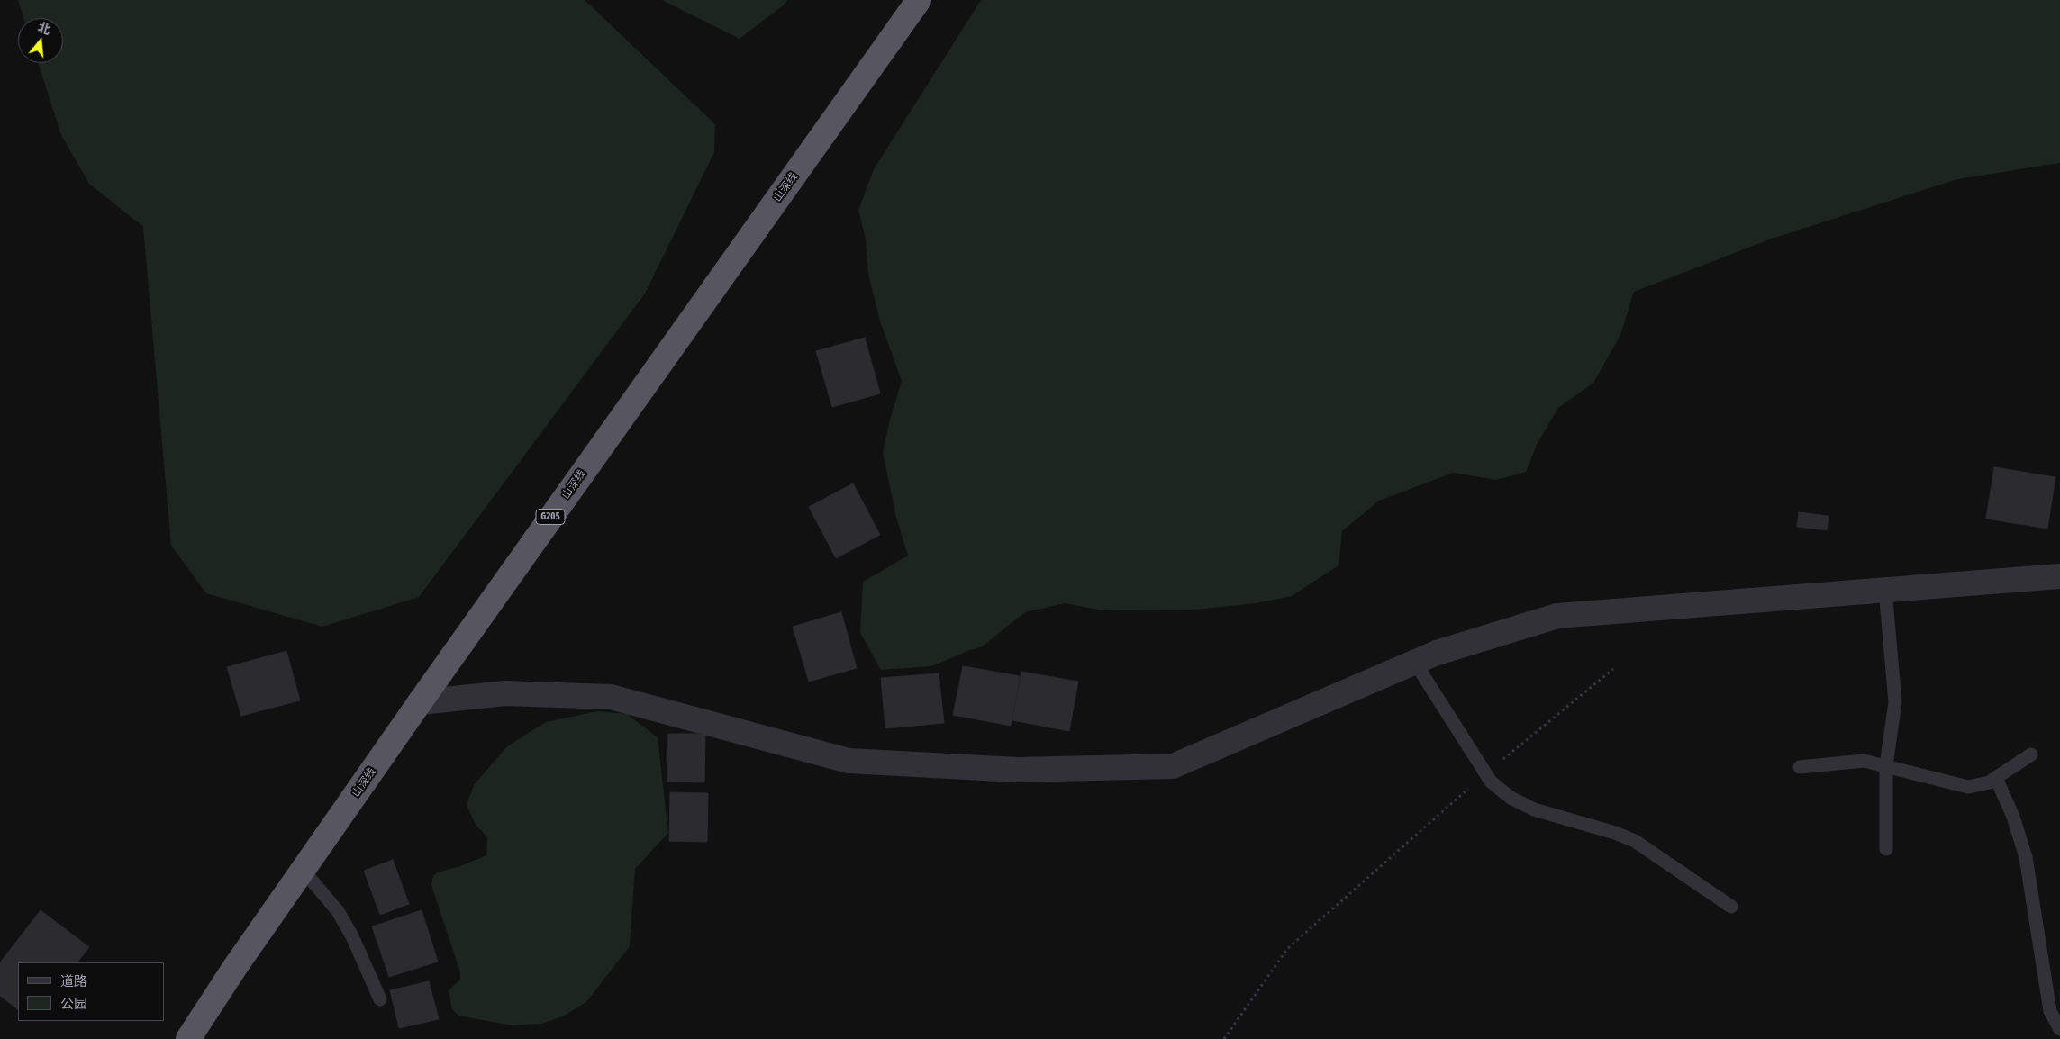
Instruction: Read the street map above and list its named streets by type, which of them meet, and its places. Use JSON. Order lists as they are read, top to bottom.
{
  "streets": {
    "highway": ["山深线", "G205"]
  },
  "legend": ["道路", "公园"],
  "north": "top"
}
